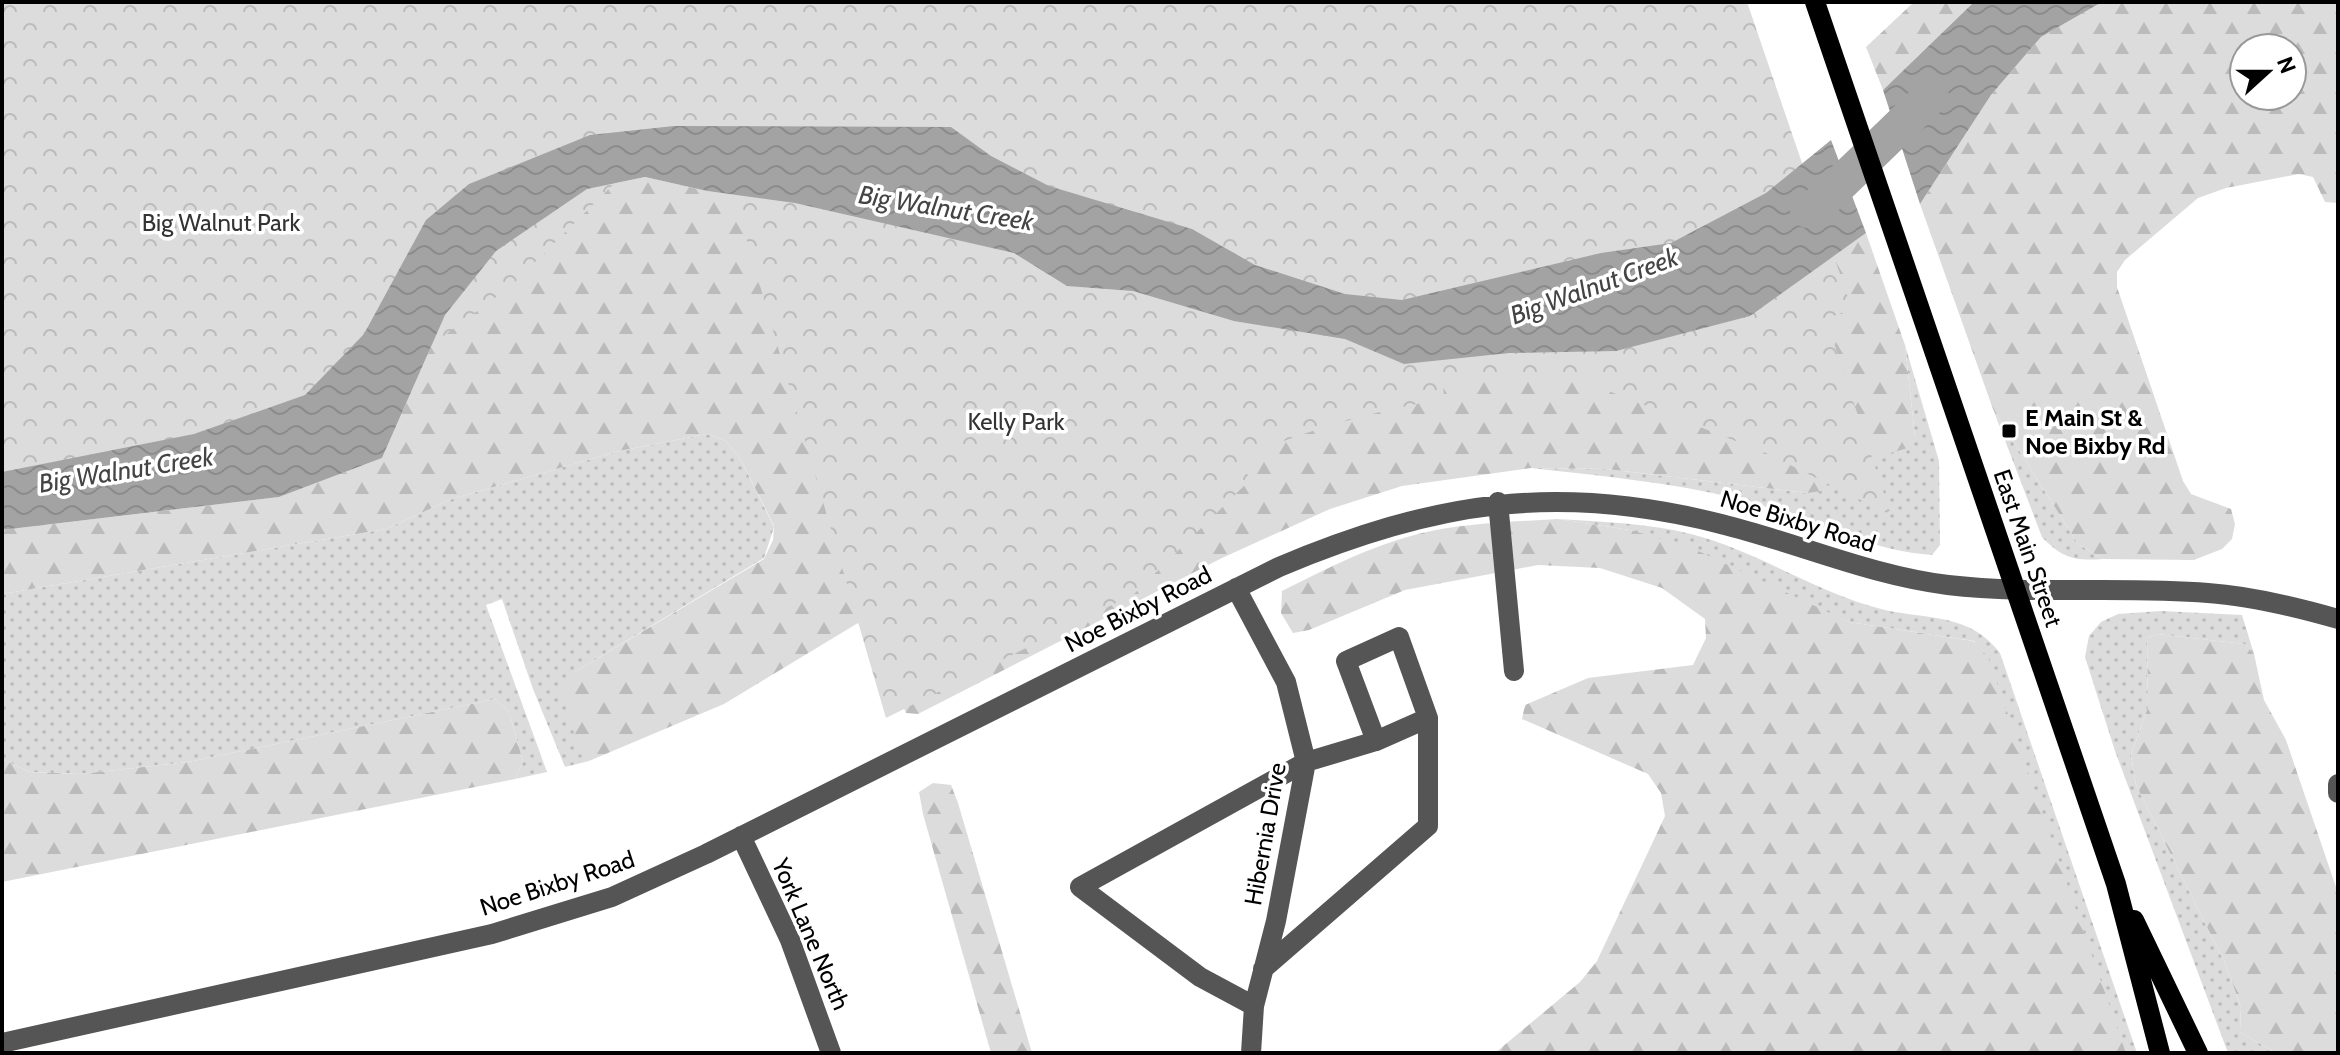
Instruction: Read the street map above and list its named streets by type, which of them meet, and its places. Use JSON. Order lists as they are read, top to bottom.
{
  "streets": {
    "main road": ["East Main Street"],
    "street": ["Noe Bixby Road", "Hibernia Drive", "York Lane North"]
  },
  "crossings": [
    ["Noe Bixby Road", "East Main Street"],
    ["Noe Bixby Road", "Hibernia Drive"],
    ["Noe Bixby Road", "York Lane North"]
  ],
  "water": ["Big Walnut Creek"],
  "parks": ["Big Walnut Park", "Kelly Park"],
  "places": {
    "transit": ["E Main St & Noe Bixby Rd"]
  },
  "north": "right"
}
